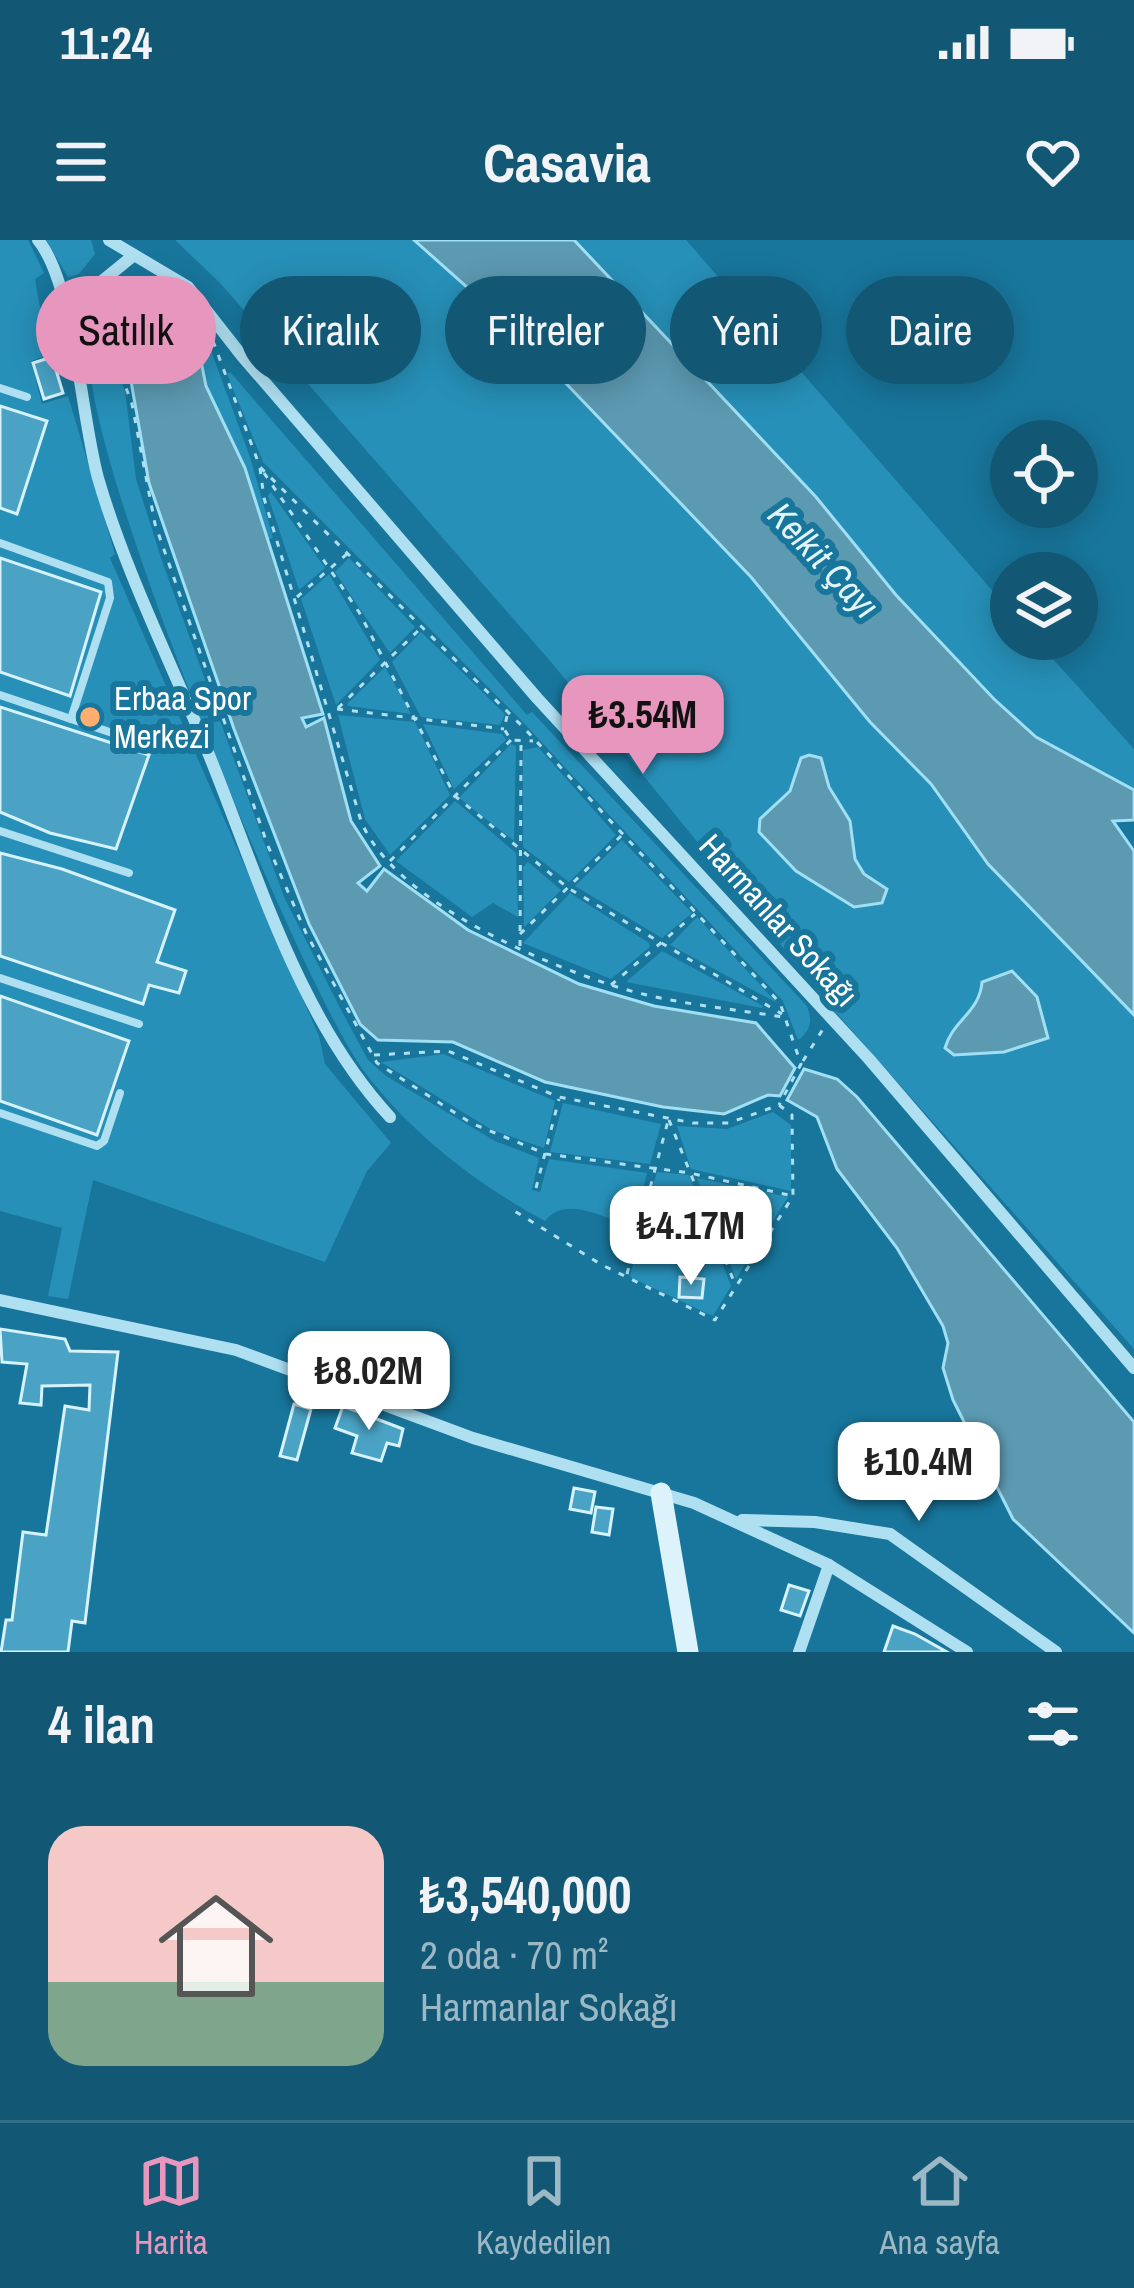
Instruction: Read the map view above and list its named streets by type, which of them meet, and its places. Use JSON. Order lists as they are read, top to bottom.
{
  "streets": {
    "street": ["Harmanlar Sokağı"]
  },
  "water": ["Kelkit Çayı"],
  "places": ["Erbaa Spor Merkezi"],
  "page": {
    "status": "11:24",
    "header": "Casavia",
    "chip": [
      "Satılık",
      "Kiralık",
      "Filtreler",
      "Yeni",
      "Daire"
    ],
    "price": [
      "₺3.54M",
      "₺4.17M",
      "₺8.02M",
      "₺10.4M"
    ],
    "heading": "4 ilan",
    "list": [
      {
        "name": "₺3,540,000",
        "note": "2 oda · 70 m² · Harmanlar Sokağı"
      }
    ],
    "tabs": ["Harita", "Kaydedilen", "Ana sayfa"]
  }
}
